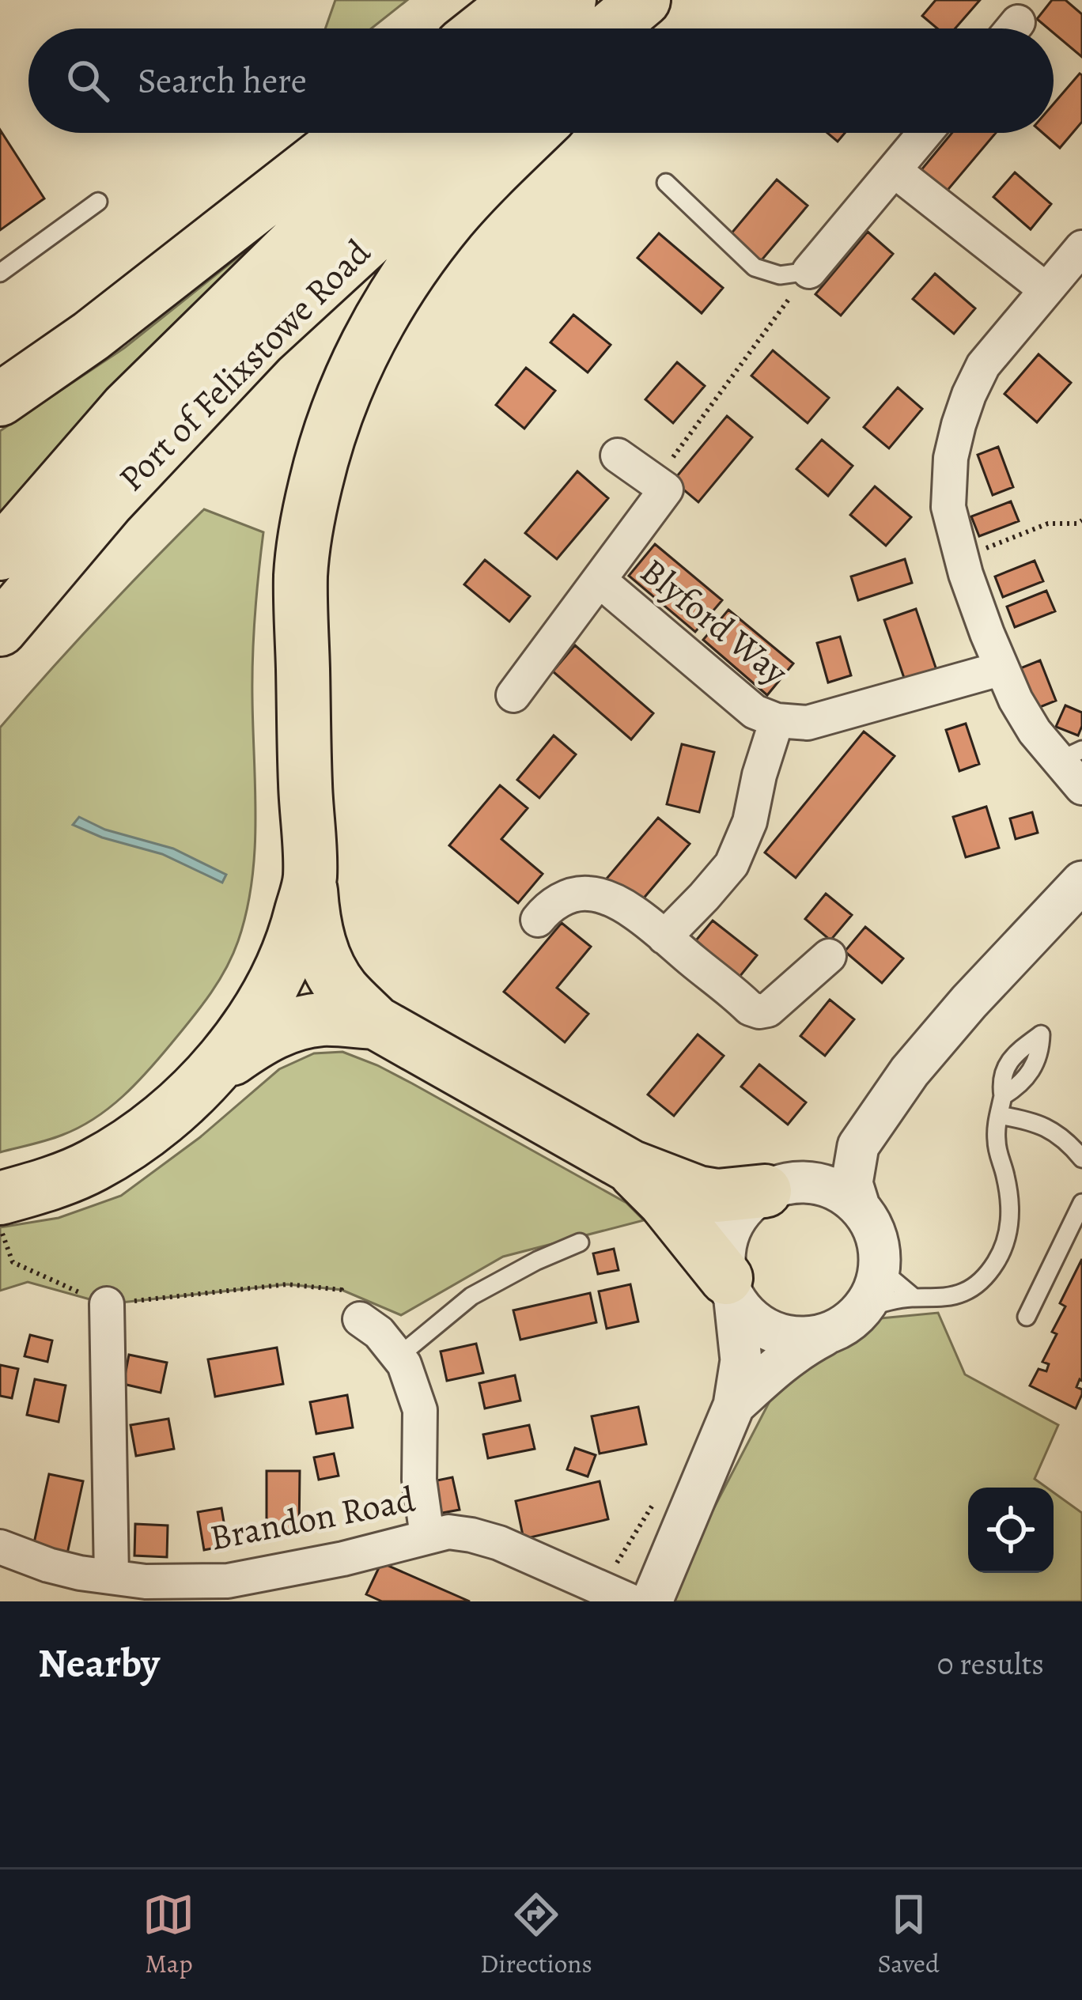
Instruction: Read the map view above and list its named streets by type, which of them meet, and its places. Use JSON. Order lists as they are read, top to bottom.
{
  "streets": {
    "highway": ["Port of Felixstowe Road"],
    "street": ["Blyford Way", "Brandon Road"]
  },
  "page": {
    "search": "Search here",
    "heading": ["Nearby", "0 results"],
    "nav": ["Map", "Directions", "Saved"]
  }
}
